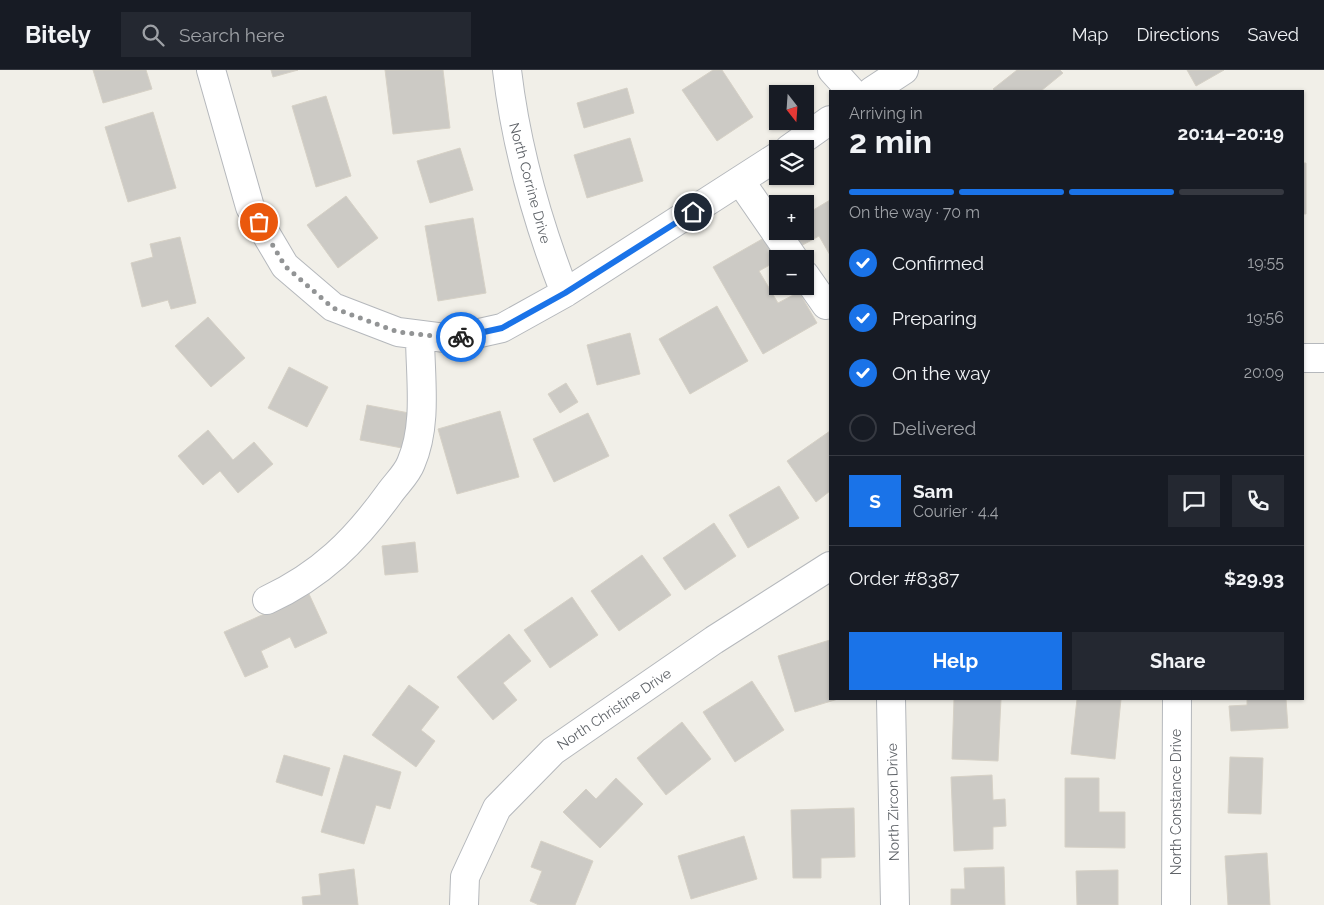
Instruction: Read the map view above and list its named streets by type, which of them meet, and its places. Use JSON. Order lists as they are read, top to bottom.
{
  "streets": {
    "street": [
      "North Corrine Drive",
      "North Christine Drive",
      "North Zircon Drive",
      "North Constance Drive"
    ]
  },
  "north": "bottom",
  "page": {
    "header": "Bitely",
    "search": "Search here",
    "nav": ["Map", "Directions", "Saved"],
    "map_buttons": ["+", "−"],
    "heading": ["2 min", "Arriving in", "20:14–20:19"],
    "panel": [
      "Sam",
      "Courier · 4.4",
      "Order #8387",
      "$29.93"
    ],
    "bar": "On the way · 70 m",
    "list": [
      ["Confirmed", "19:55"],
      ["Preparing", "19:56"],
      ["On the way", "20:09"],
      "Delivered"
    ],
    "round": "S",
    "buttons": ["Help", "Share"]
  }
}
